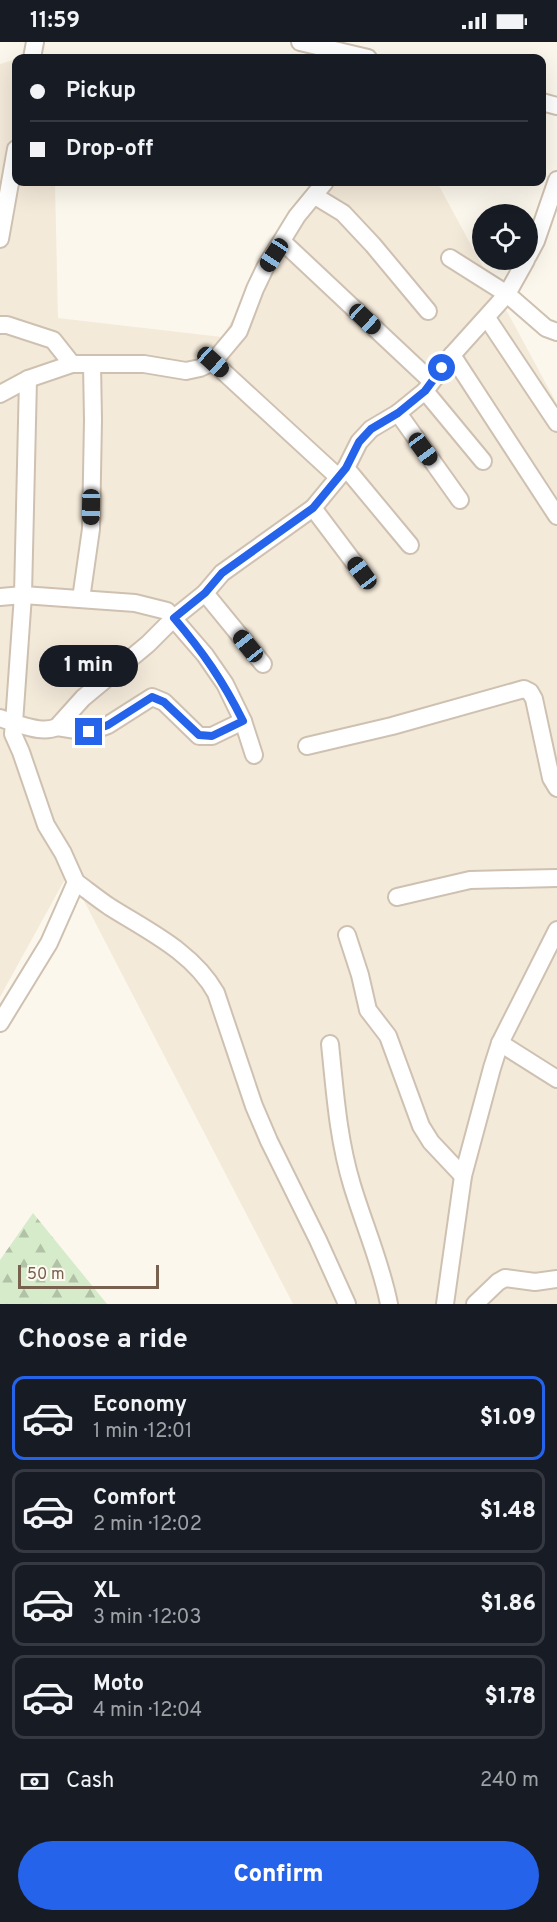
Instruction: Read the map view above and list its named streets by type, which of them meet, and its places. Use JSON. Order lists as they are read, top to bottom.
{
  "scale_bar": "50 m",
  "page": {
    "status": "11:59",
    "banner": ["Pickup", "Drop-off"],
    "bubble": "1 min",
    "scale": "50 m",
    "heading": "Choose a ride",
    "list": [
      {
        "name": "Economy",
        "note": "1 min · 12:01",
        "value": "$1.09"
      },
      {
        "name": "Comfort",
        "note": "2 min · 12:02",
        "value": "$1.48"
      },
      {
        "name": "XL",
        "note": "3 min · 12:03",
        "value": "$1.86"
      },
      {
        "name": "Moto",
        "note": "4 min · 12:04",
        "value": "$1.78"
      }
    ],
    "pay": ["Cash", "240 m"],
    "buttons": "Confirm"
  }
}
